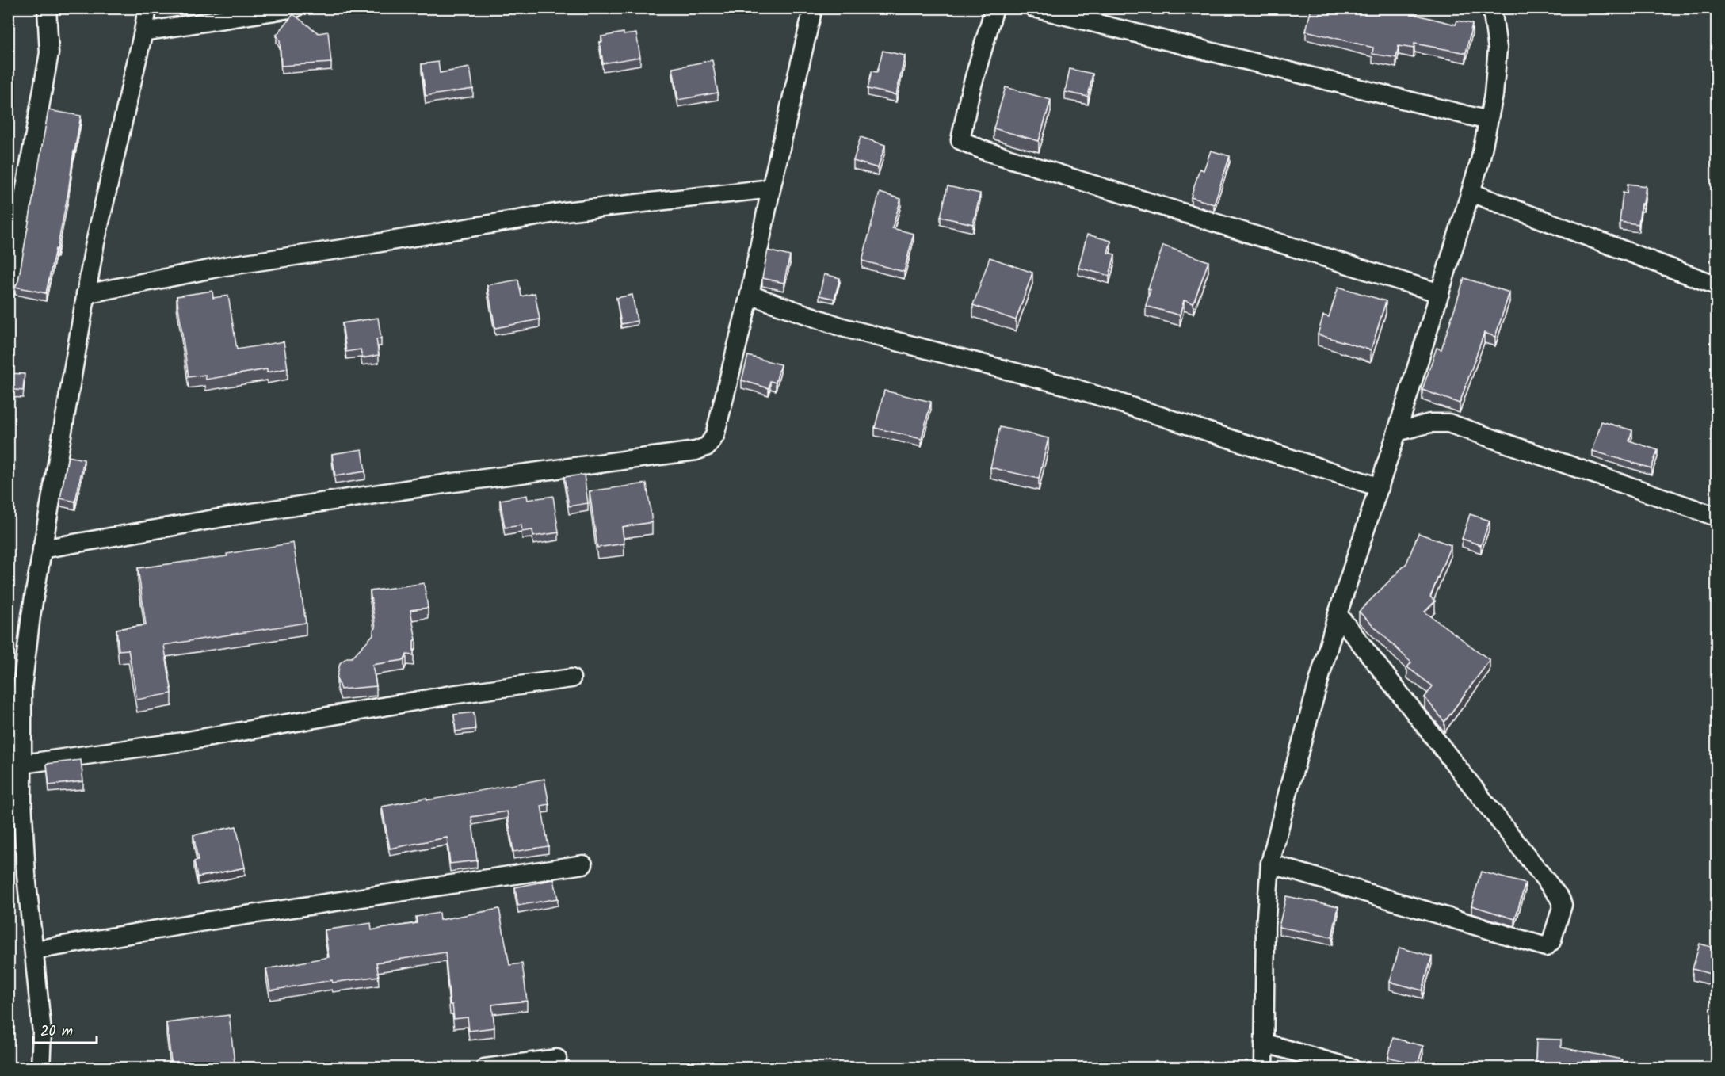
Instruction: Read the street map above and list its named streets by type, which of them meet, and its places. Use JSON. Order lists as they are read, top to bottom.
{
  "scale_bar": "20 m"
}
